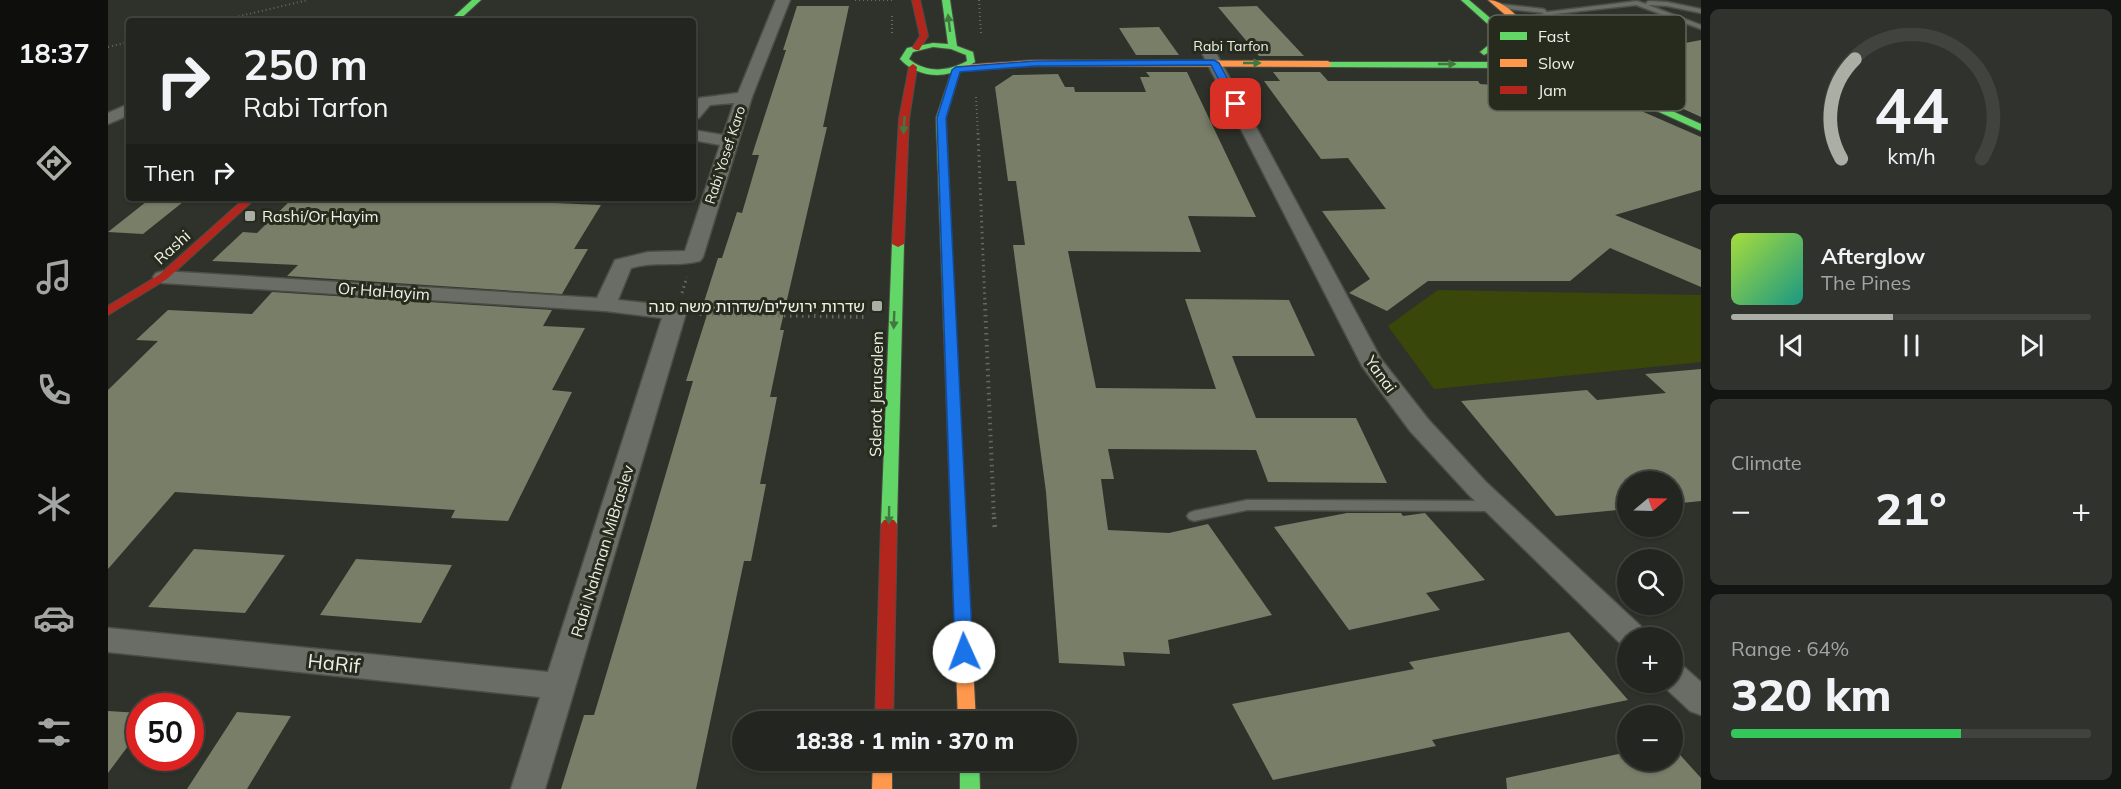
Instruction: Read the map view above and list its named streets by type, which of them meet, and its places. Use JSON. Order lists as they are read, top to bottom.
{
  "streets": {
    "main road": ["Rabi Tarfon", "Rashi", "Sderot Jerusalem"],
    "street": [
      "Rabi Yosef Karo",
      "Or HaHayim",
      "Yanai",
      "Rabi Nahman MiBraslev",
      "HaRif"
    ]
  },
  "crossings": [
    ["Rabi Tarfon", "Yanai"],
    ["Rabi Tarfon", "Sderot Jerusalem"],
    ["Rashi", "Or HaHayim"],
    ["Or HaHayim", "Rabi Nahman MiBraslev"],
    ["Rabi Nahman MiBraslev", "HaRif"]
  ],
  "places": {
    "transit": ["Rashi/Or Hayim", "שדרות ירושלים/שדרות משה סנה"]
  },
  "legend": ["Fast", "Slow", "Jam"],
  "north": "right",
  "page": {
    "tabs": "18:37",
    "turn": ["250 m", "Rabi Tarfon"],
    "then": "Then",
    "song": ["Afterglow", "The Pines"],
    "tile": [
      "Climate",
      ["Range · 64%", "320 km"]
    ],
    "map_buttons": ["+", "−"],
    "heat": ["−", "21°", "+"],
    "limit": "50",
    "trip": "18:38 · 1 min · 370 m",
    "gauge": ["44", "km/h"]
  }
}
